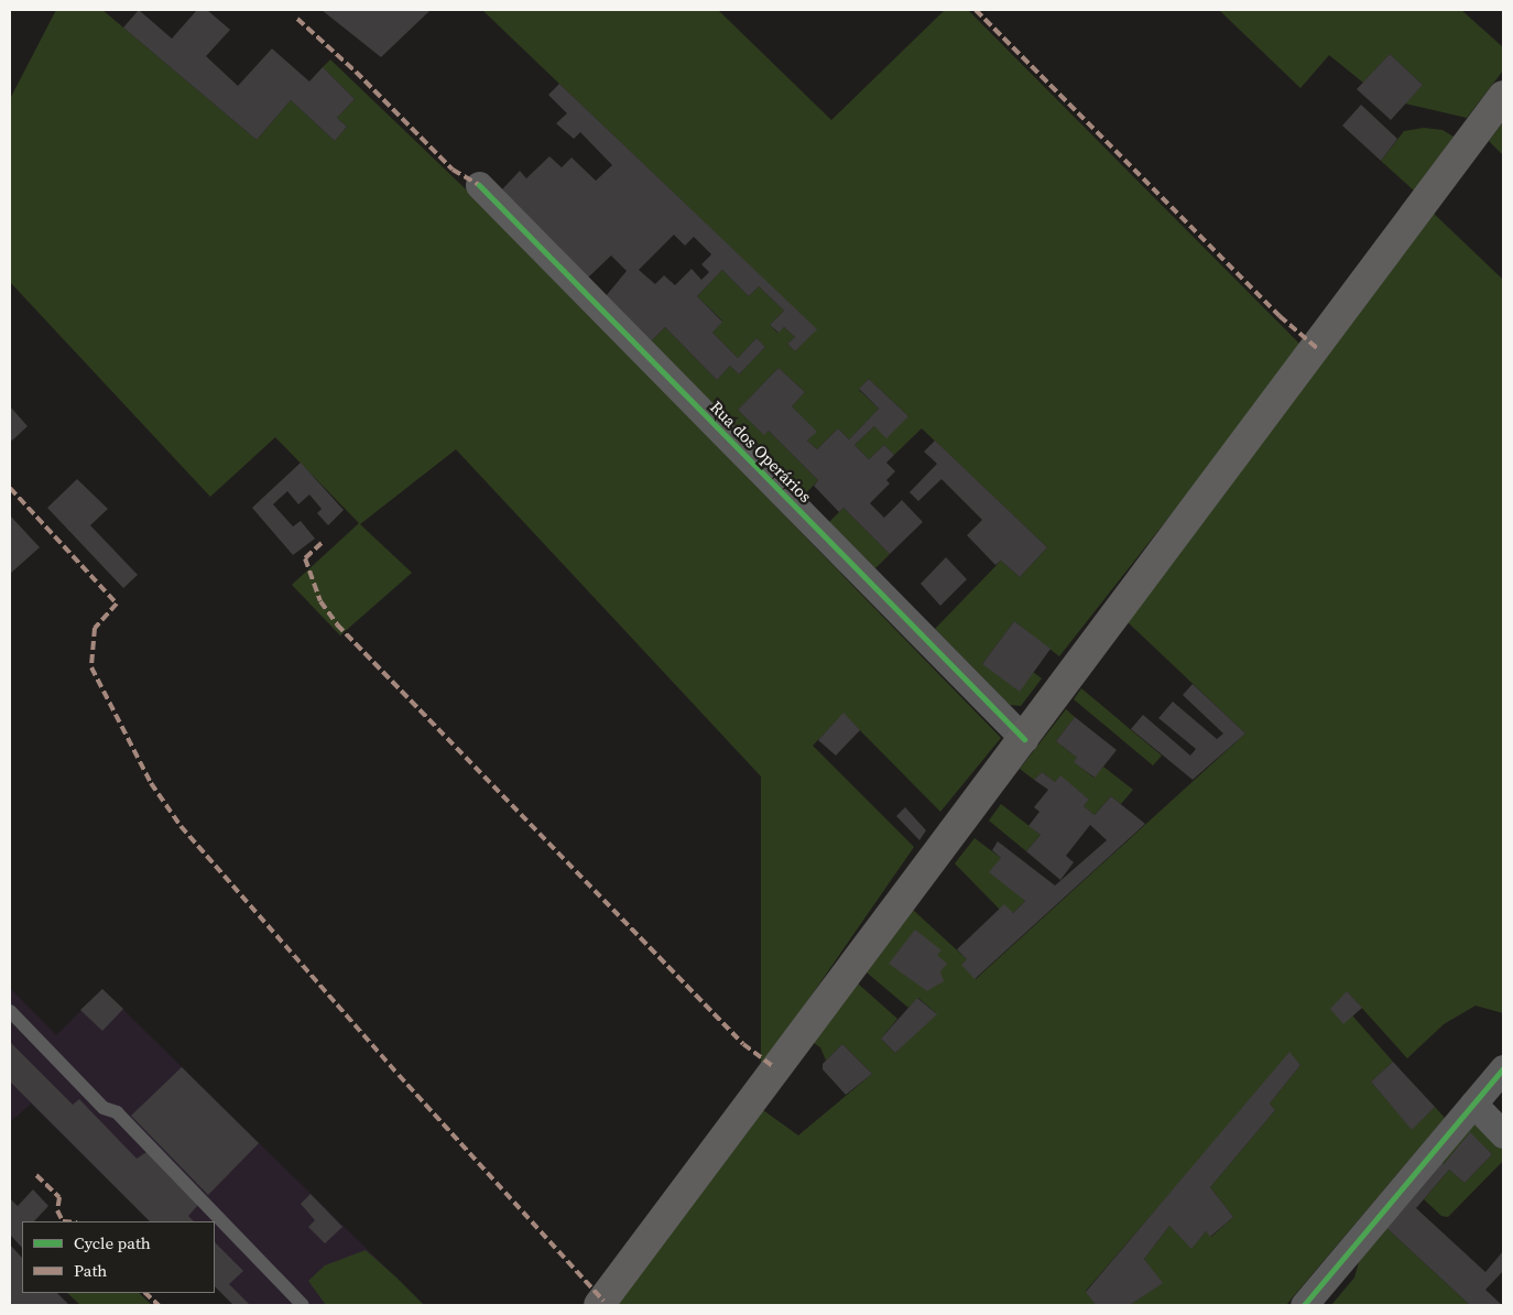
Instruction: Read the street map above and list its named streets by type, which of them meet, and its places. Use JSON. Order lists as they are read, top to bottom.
{
  "streets": {
    "street": ["Rua dos Operários"]
  },
  "legend": ["Cycle path", "Path"]
}
